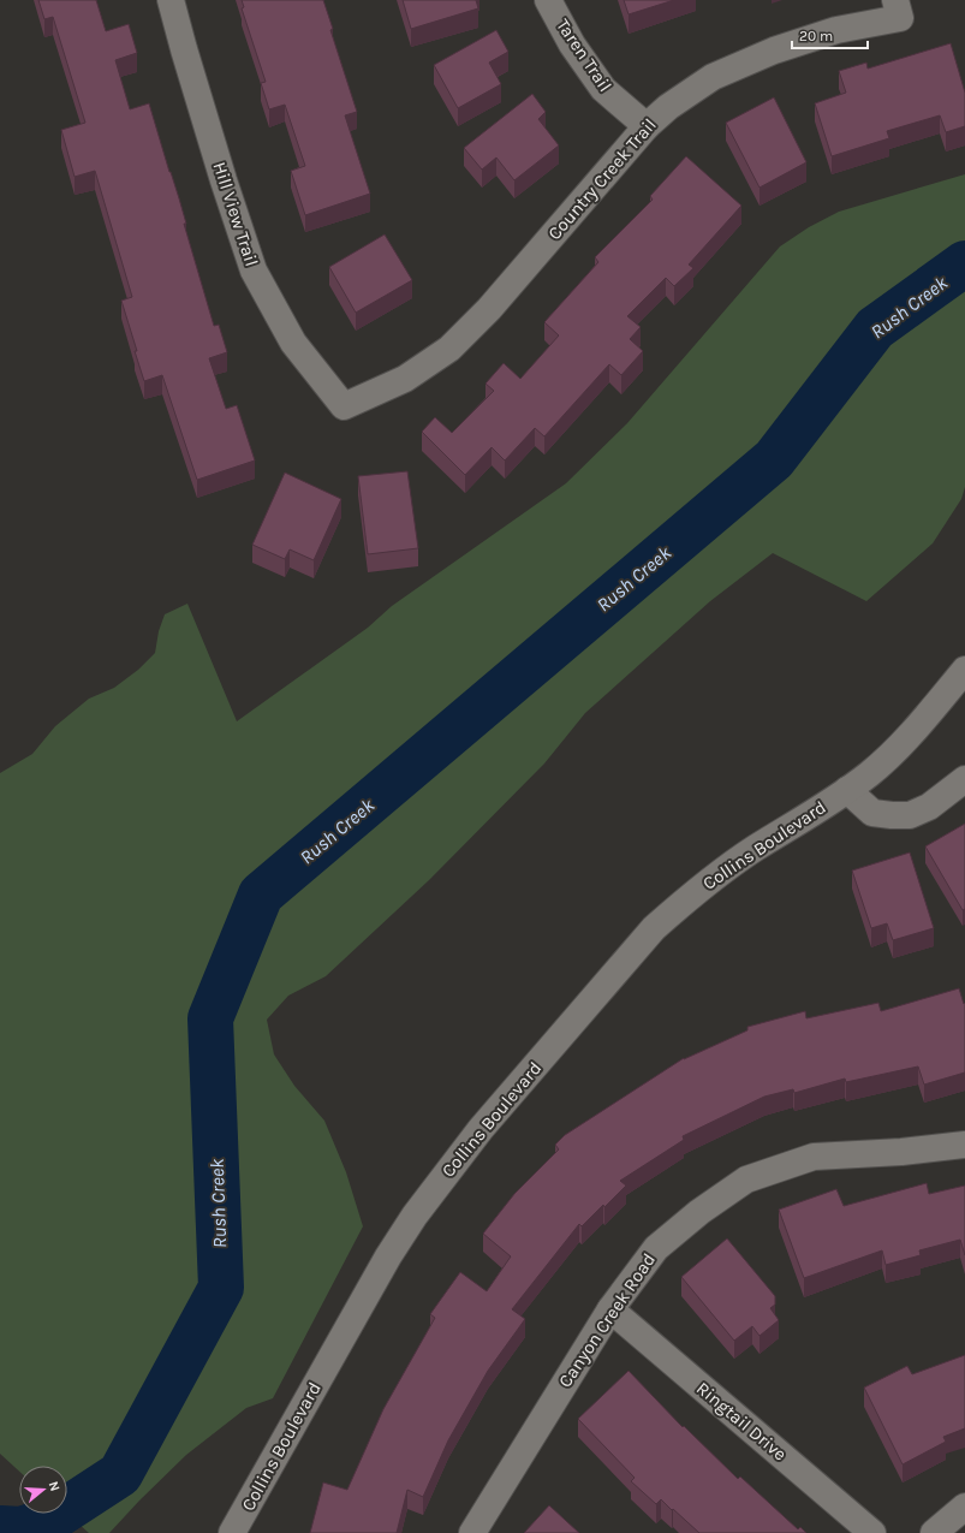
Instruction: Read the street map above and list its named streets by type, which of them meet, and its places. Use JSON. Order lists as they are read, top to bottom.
{
  "streets": {
    "street": [
      "Taren Trail",
      "Country Creek Trail",
      "Hill View Trail",
      "Collins Boulevard",
      "Canyon Creek Road",
      "Ringtail Drive"
    ]
  },
  "crossings": [
    ["Taren Trail", "Country Creek Trail"],
    ["Country Creek Trail", "Hill View Trail"],
    ["Canyon Creek Road", "Ringtail Drive"]
  ],
  "water": ["Rush Creek"],
  "scale_bar": "20 m",
  "north": "right"
}
